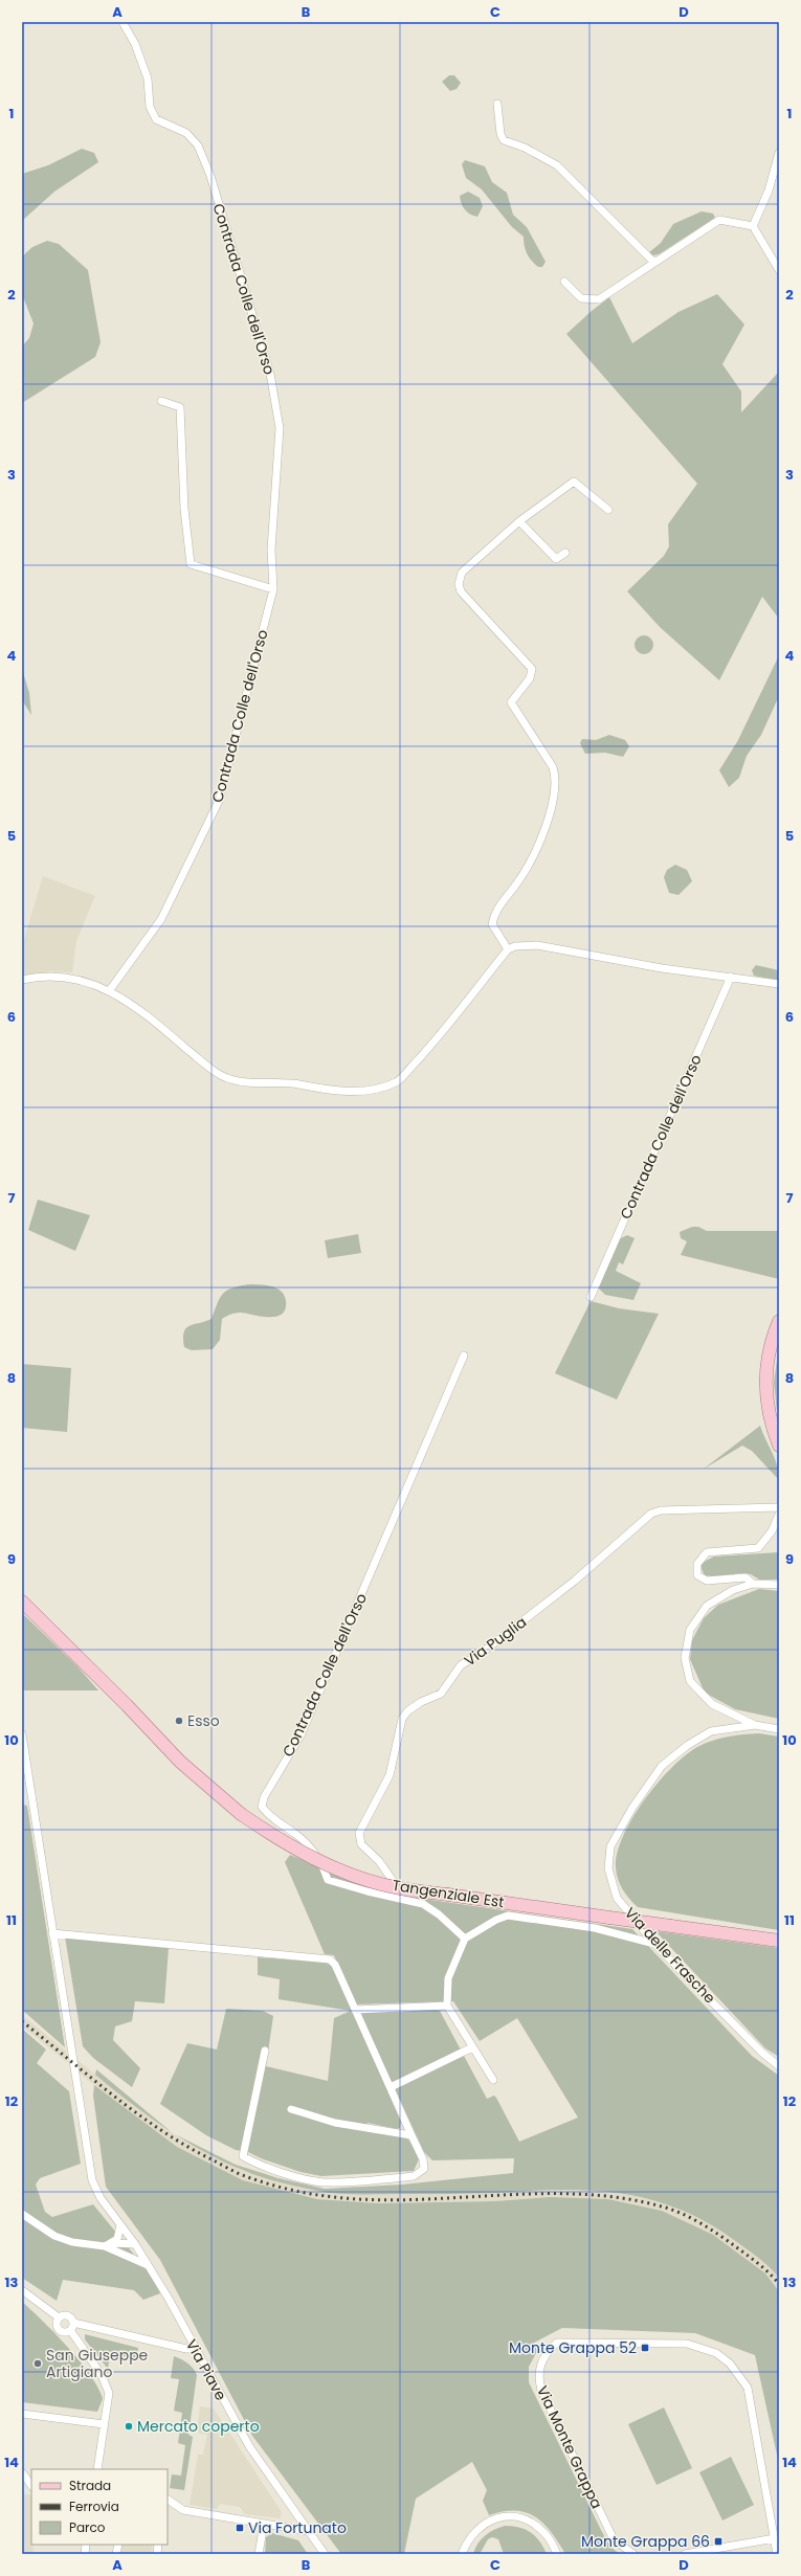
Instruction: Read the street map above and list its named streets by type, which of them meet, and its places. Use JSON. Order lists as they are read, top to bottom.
{
  "streets": {
    "main road": ["Tangenziale Est"],
    "street": [
      "Contrada Colle dell'Orso",
      "Via Puglia",
      "Via delle Frasche",
      "Via Piave",
      "Via Monte Grappa"
    ]
  },
  "crossings": [
    ["Contrada Colle dell'Orso", "Via Puglia"]
  ],
  "places": {
    "other": ["Esso", "San Giuseppe Artigiano", "Mercato coperto"],
    "transit": ["Monte Grappa 52", "Via Fortunato", "Monte Grappa 66"]
  },
  "legend": ["Strada", "Ferrovia", "Parco"],
  "grid": {
    "columns": [
      "A",
      "B",
      "C",
      "D"
    ],
    "rows": [
      "1",
      "2",
      "3",
      "4",
      "5",
      "6",
      "7",
      "8",
      "9",
      "10",
      "11",
      "12",
      "13",
      "14"
    ]
  }
}
